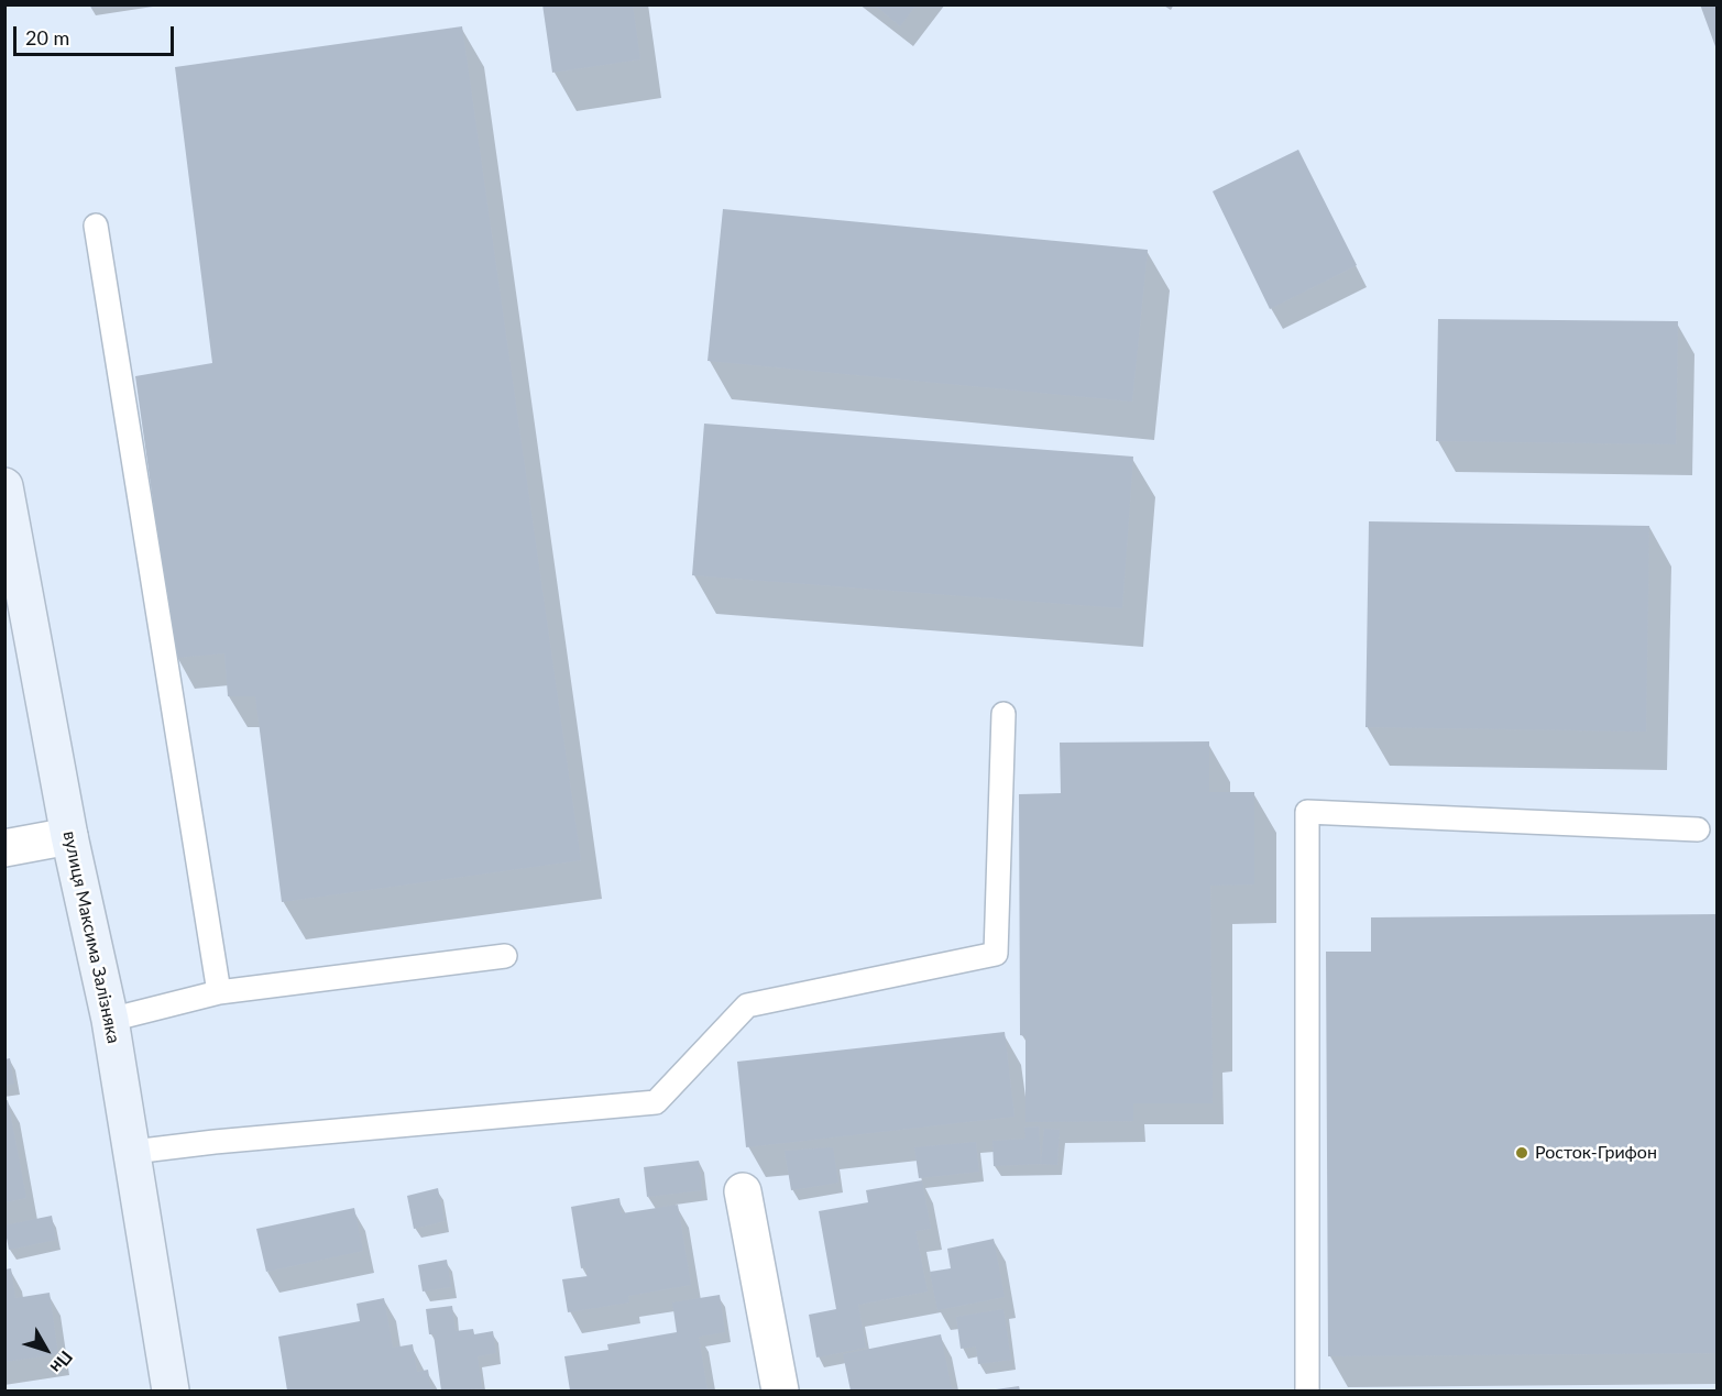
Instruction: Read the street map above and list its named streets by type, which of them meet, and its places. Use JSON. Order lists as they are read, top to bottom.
{
  "streets": {
    "main road": ["вулиця Максима Залізняка"]
  },
  "places": ["Росток-Грифон"],
  "scale_bar": "20 m",
  "north": "bottom right"
}
